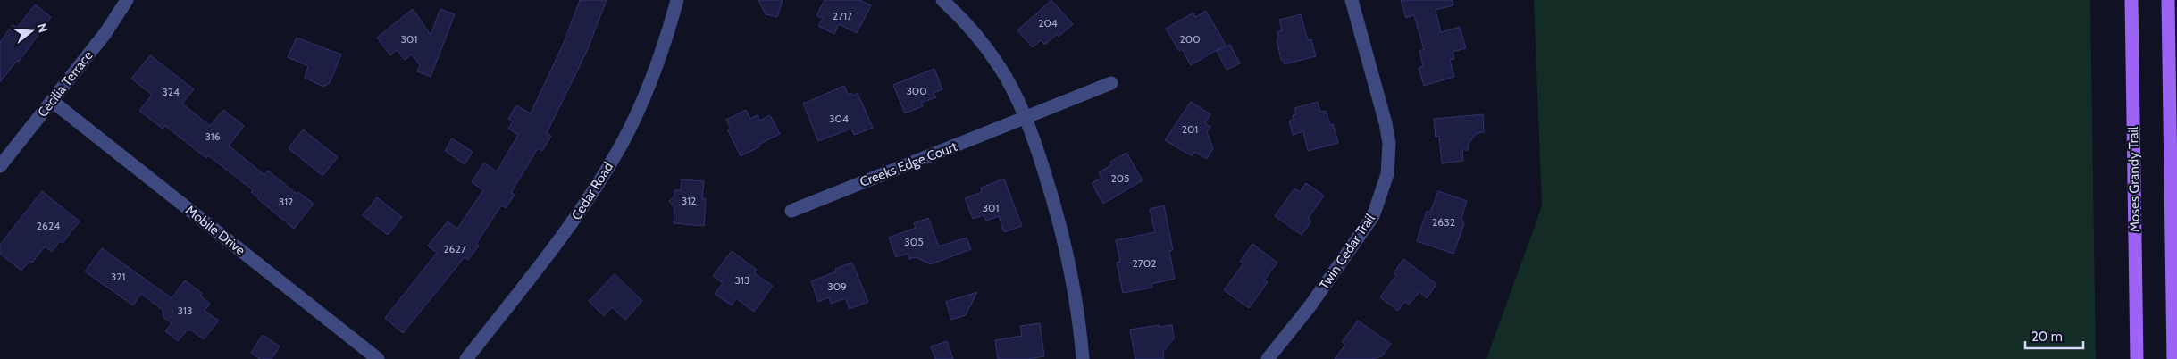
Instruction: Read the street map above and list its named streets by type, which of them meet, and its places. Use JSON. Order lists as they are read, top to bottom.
{
  "streets": {
    "main road": ["Moses Grandy Trail"],
    "street": [
      "Cecilia Terrace",
      "Creeks Edge Court",
      "Cedar Road",
      "Mobile Drive",
      "Twin Cedar Trail"
    ]
  },
  "crossings": [
    ["Cecilia Terrace", "Mobile Drive"]
  ],
  "house_numbers": [
    "2717",
    "204",
    "301",
    "200",
    "300",
    "324",
    "304",
    "201",
    "316",
    "205",
    "312",
    "312",
    "301",
    "2632",
    "2624",
    "305",
    "2627",
    "2702",
    "321",
    "313",
    "309",
    "313"
  ],
  "scale_bar": "20 m",
  "north": "right"
}
